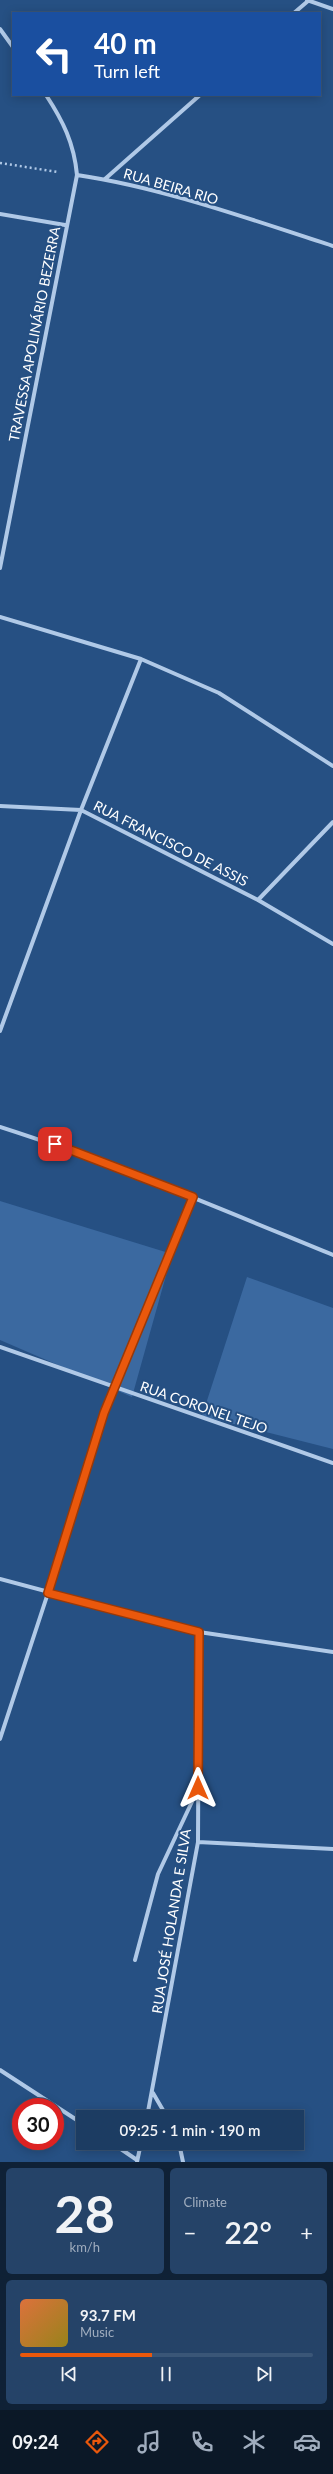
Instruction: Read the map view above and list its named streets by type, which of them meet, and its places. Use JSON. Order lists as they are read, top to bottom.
{
  "streets": {
    "street": [
      "RUA BEIRA RIO",
      "TRAVESSA APOLINÁRIO BEZERRA",
      "RUA FRANCISCO DE ASSIS",
      "RUA CORONEL TEJO",
      "RUA JOSÉ HOLANDA E SILVA"
    ]
  },
  "crossings": [
    ["RUA BEIRA RIO", "TRAVESSA APOLINÁRIO BEZERRA"]
  ],
  "page": {
    "turn": ["40 m", "Turn left"],
    "limit": "30",
    "trip": "09:25 · 1 min · 190 m",
    "tile": [
      ["28", "km/h"],
      "Climate"
    ],
    "heat": ["−", "22°", "+"],
    "song": ["93.7 FM", "Music"],
    "tabs": "09:24"
  }
}
